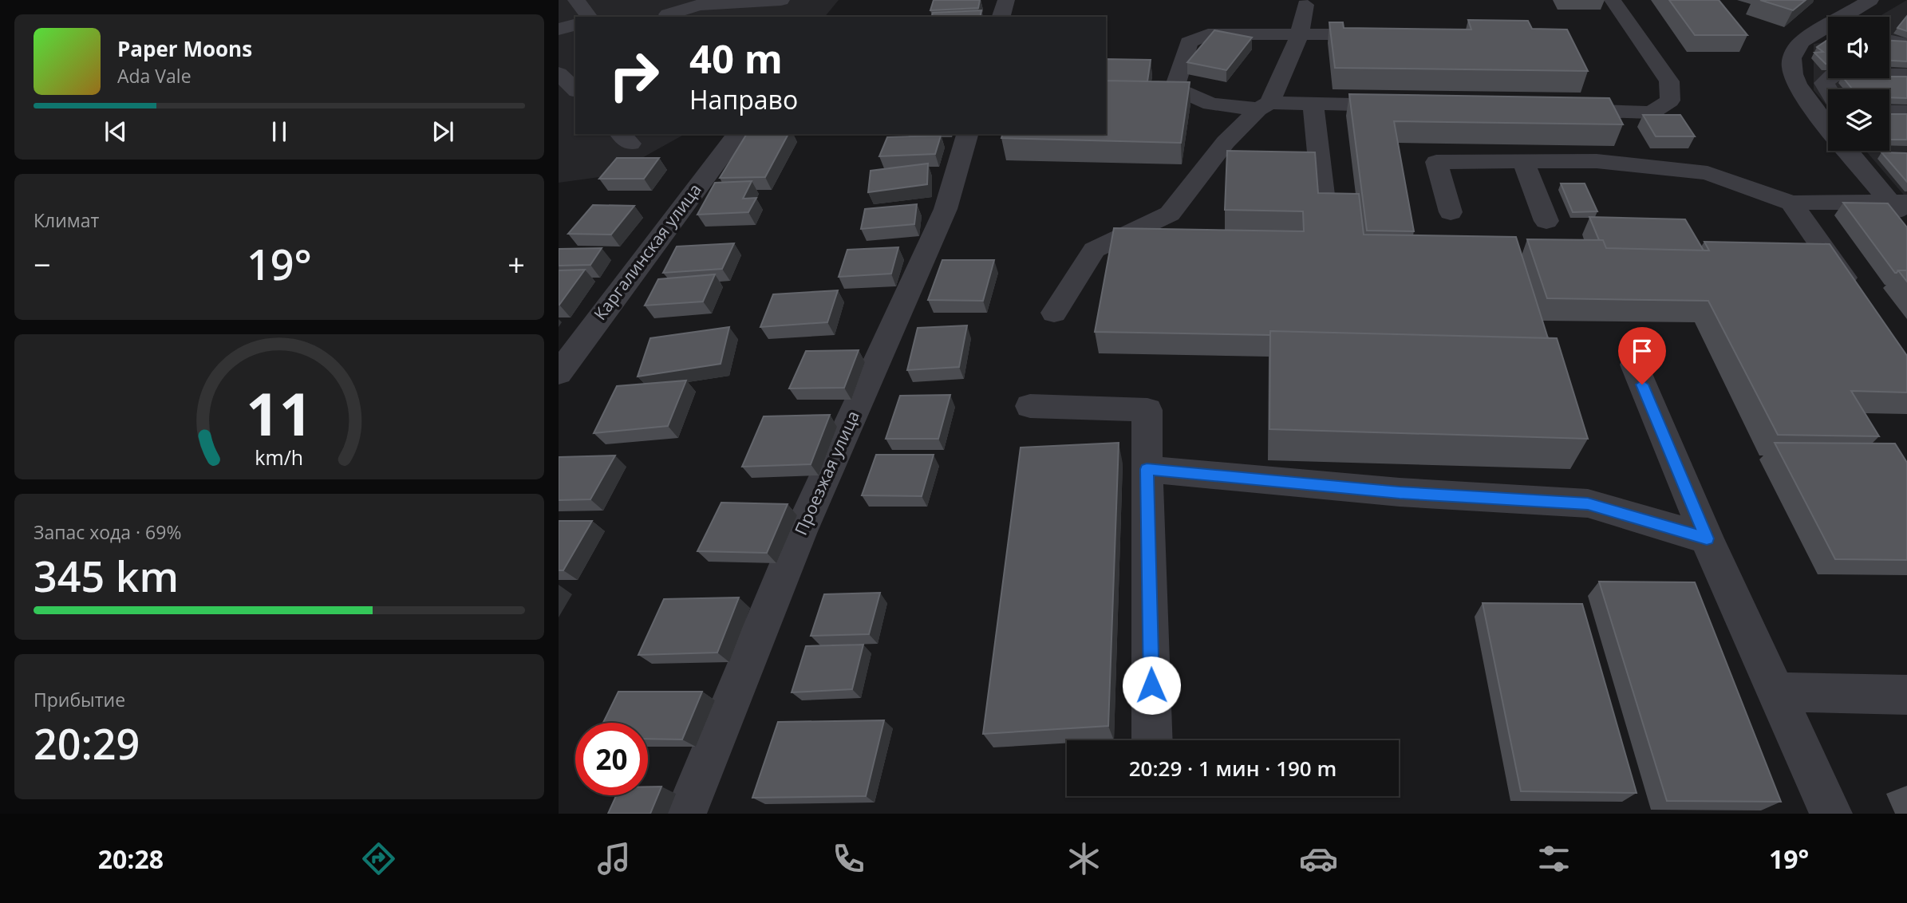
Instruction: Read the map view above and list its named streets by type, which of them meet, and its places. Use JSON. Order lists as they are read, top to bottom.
{
  "streets": {
    "street": ["Каргалинская улица", "Проезжая улица"]
  },
  "page": {
    "turn": ["40 m", "Направо"],
    "song": ["Paper Moons", "Ada Vale"],
    "tile": [
      "Климат",
      ["Запас хода · 69%", "345 km"],
      ["Прибытие", "20:29"]
    ],
    "heat": ["−", "19°", "+"],
    "limit": "20",
    "trip": "20:29 · 1 мин · 190 m",
    "tabs": ["20:28", "19°"],
    "gauge": ["11", "km/h"]
  }
}
